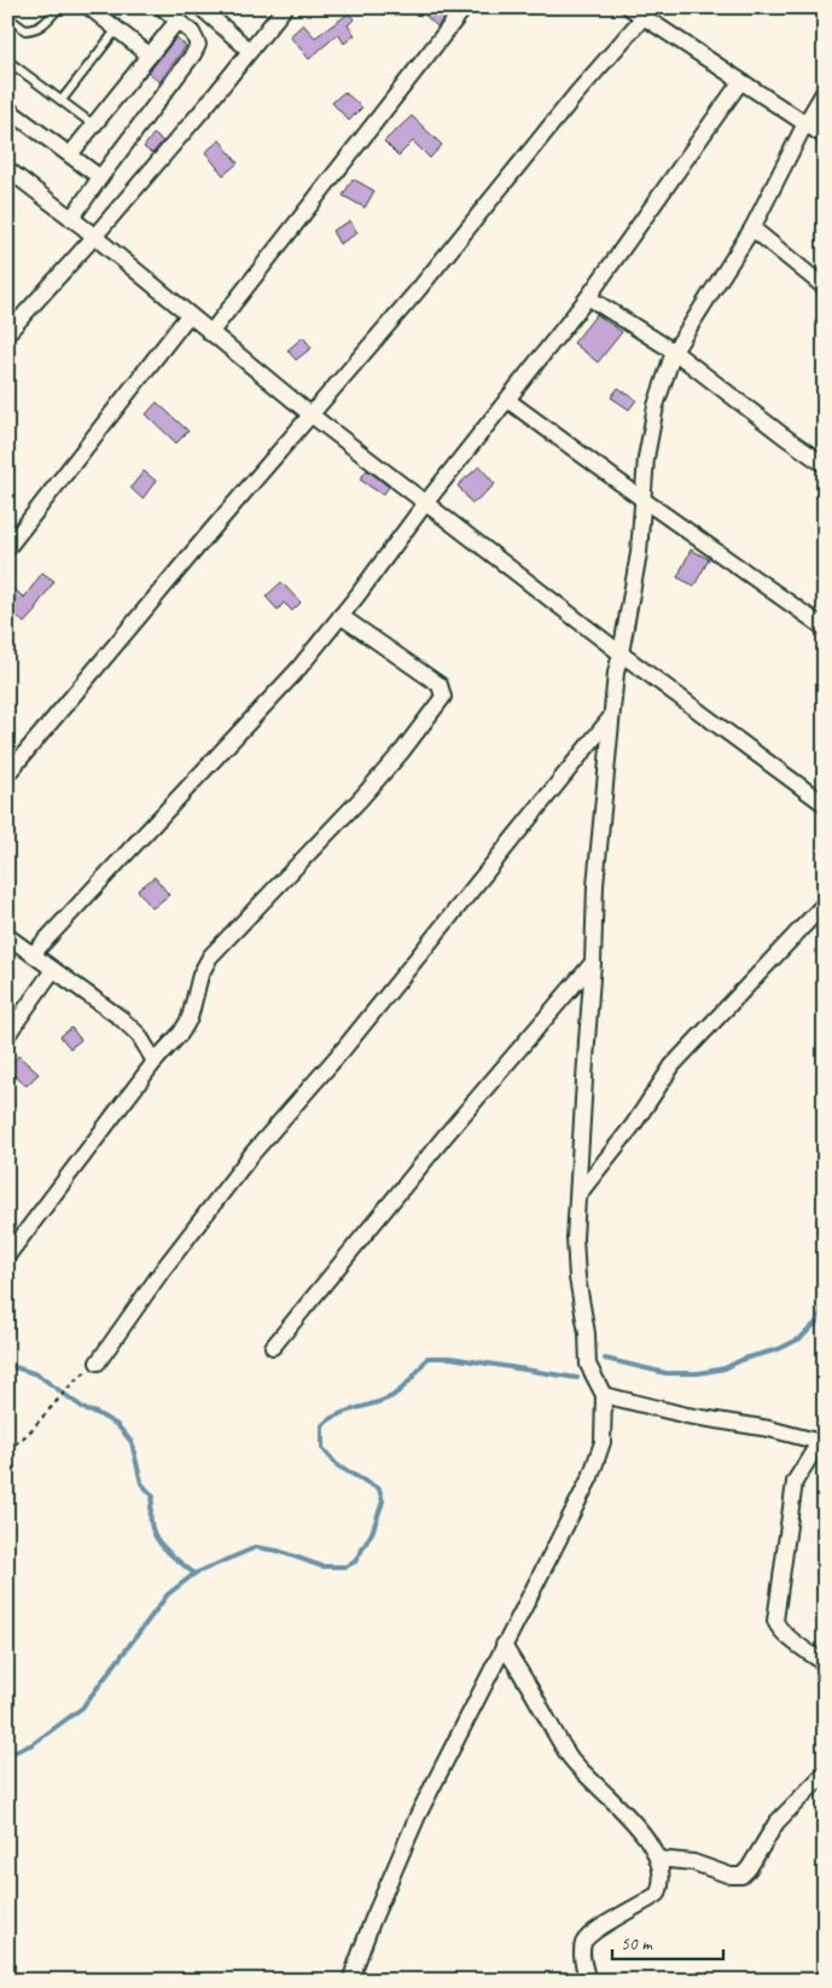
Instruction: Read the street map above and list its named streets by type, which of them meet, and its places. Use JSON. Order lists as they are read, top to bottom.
{
  "scale_bar": "50 m"
}
